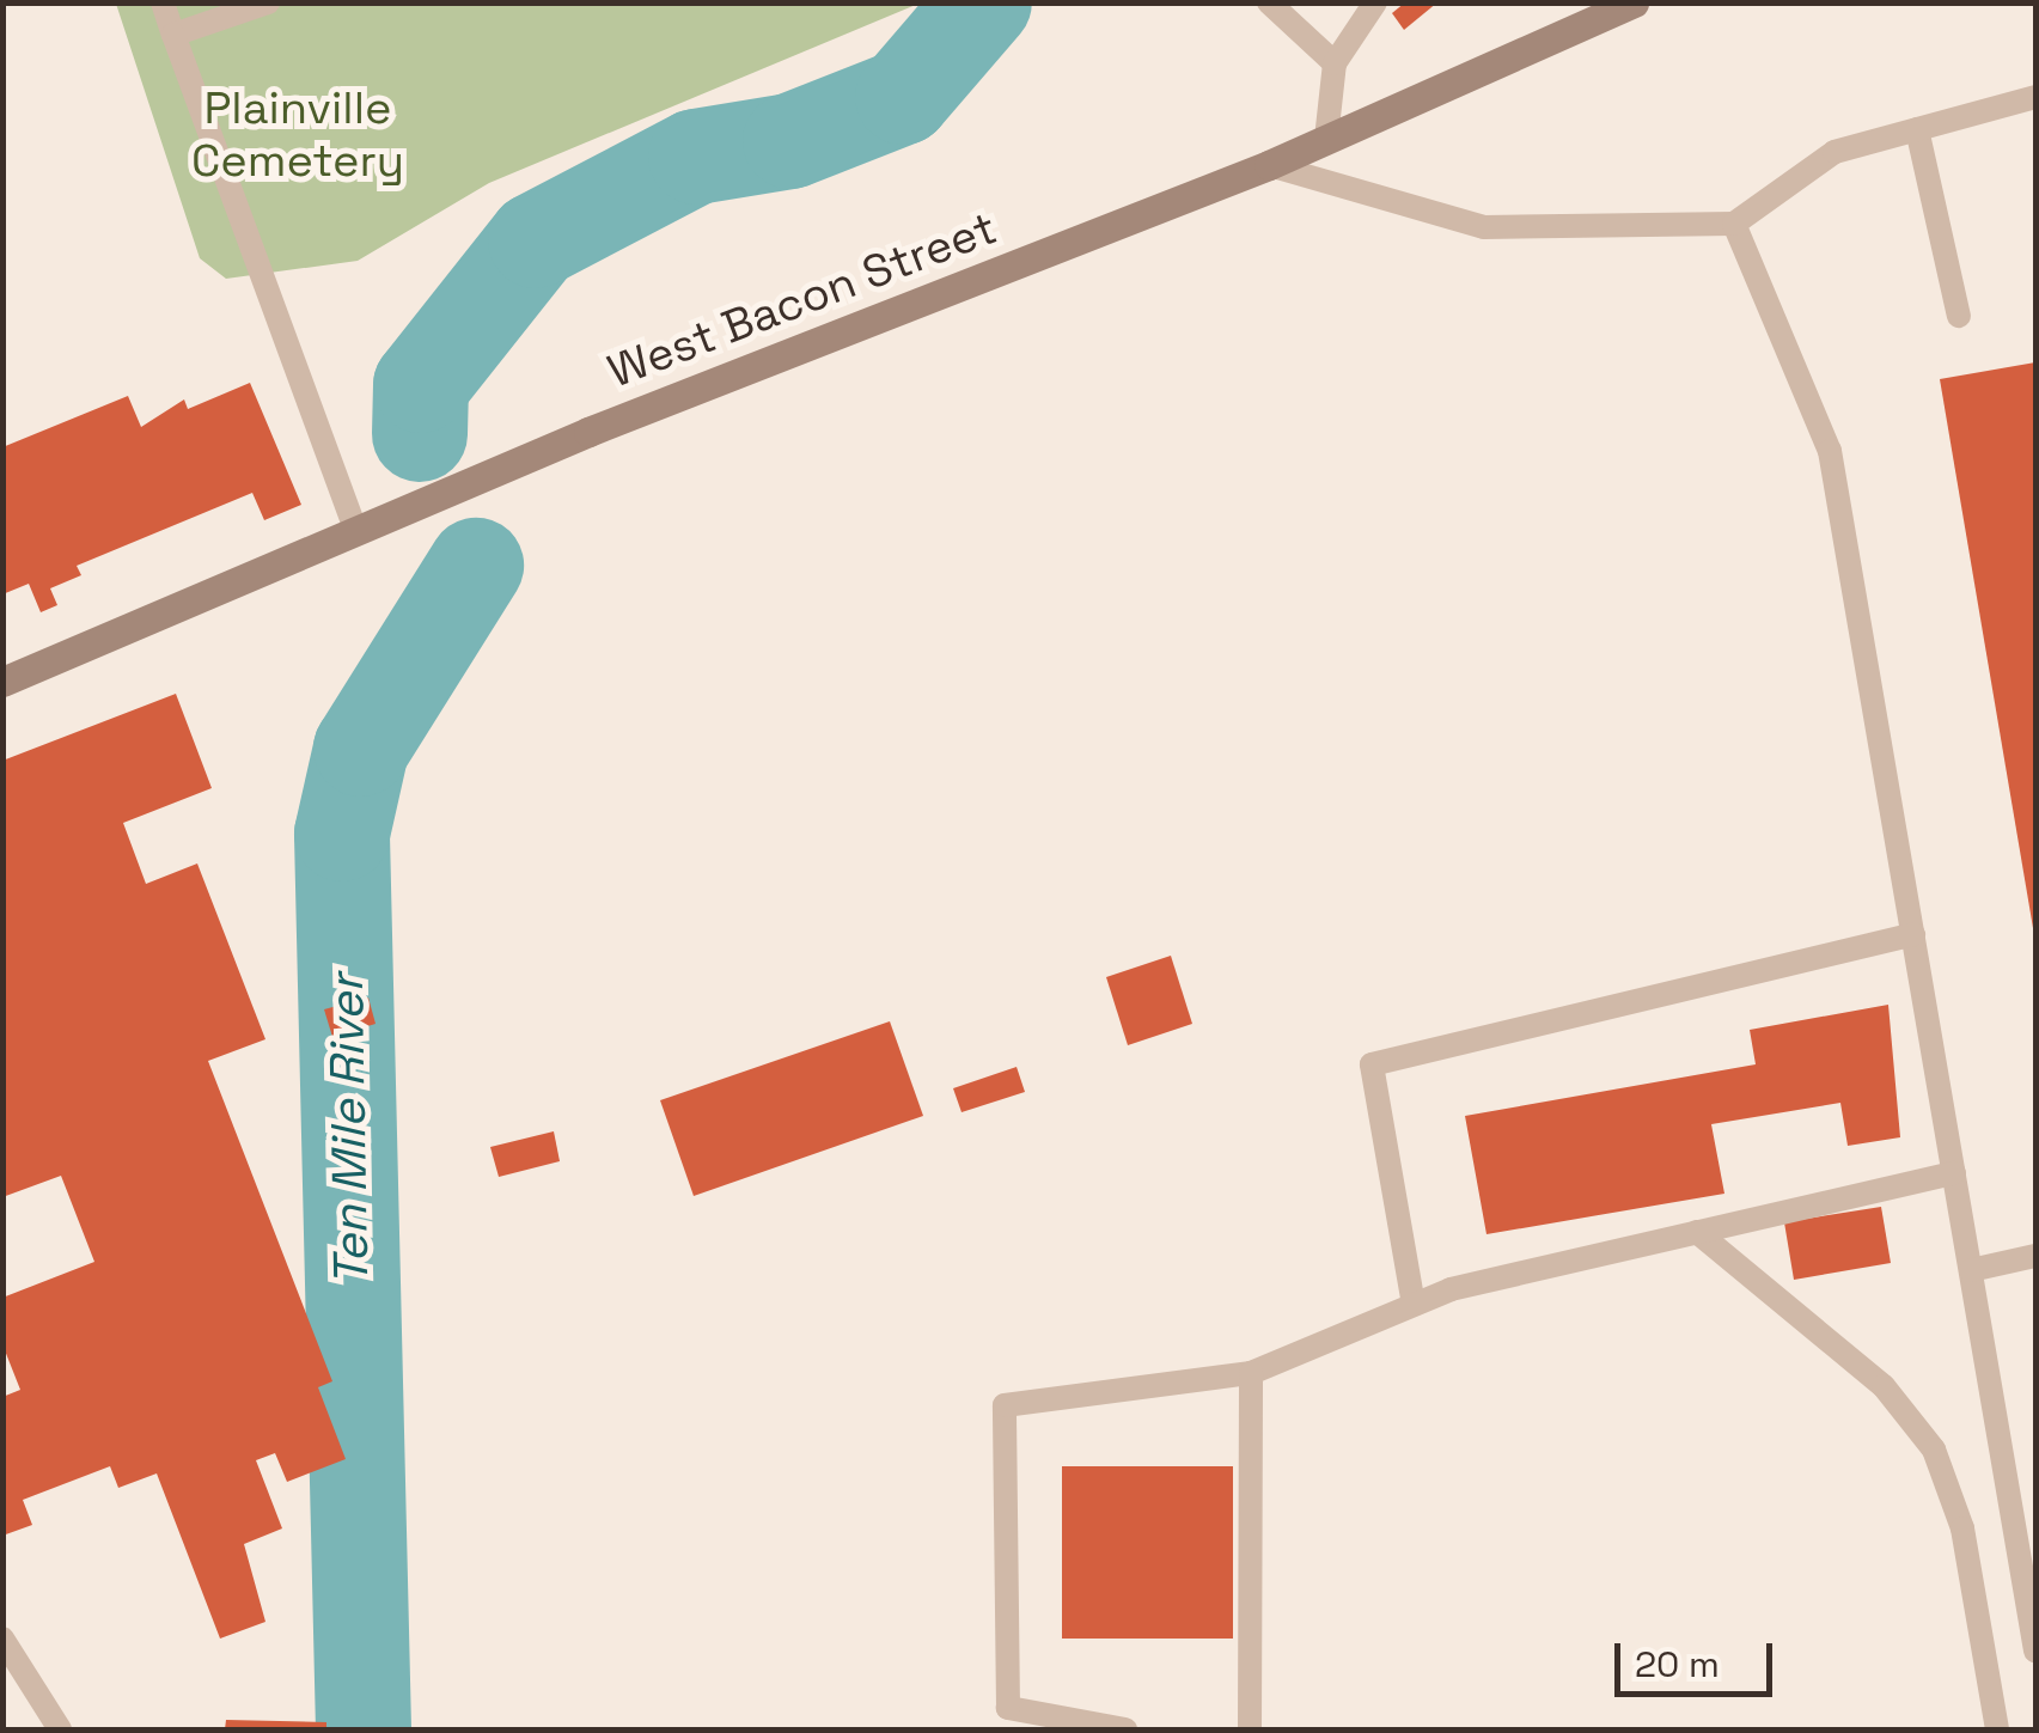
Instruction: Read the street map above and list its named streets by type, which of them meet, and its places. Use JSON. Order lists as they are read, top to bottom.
{
  "streets": {
    "street": ["West Bacon Street"]
  },
  "water": ["Ten Mile River"],
  "parks": ["Plainville Cemetery"],
  "scale_bar": "20 m"
}
